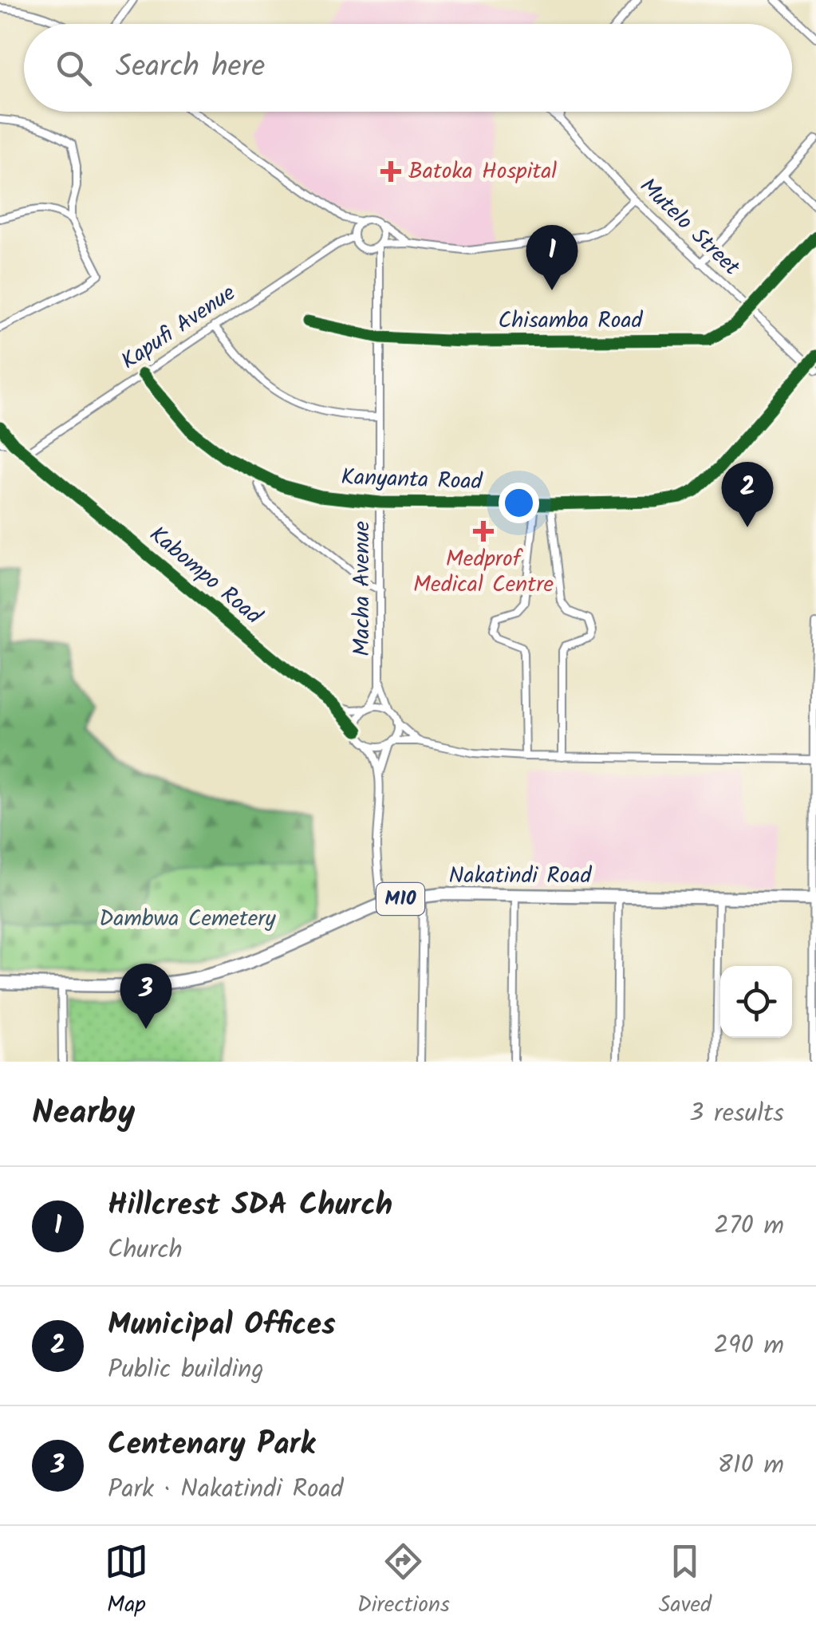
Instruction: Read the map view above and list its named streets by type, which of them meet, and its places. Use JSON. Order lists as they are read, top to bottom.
{
  "streets": {
    "highway": ["Nakatindi Road", "M10"],
    "street": [
      "Mutelo Street",
      "Chisamba Road",
      "Kapufi Avenue",
      "Kanyanta Road",
      "Kabompo Road",
      "Macha Avenue"
    ]
  },
  "crossings": [
    ["Mutelo Street", "Chisamba Road"],
    ["Mutelo Street", "Kanyanta Road"],
    ["Chisamba Road", "Macha Avenue"],
    ["Kapufi Avenue", "Kanyanta Road"],
    ["Kapufi Avenue", "Kabompo Road"],
    ["Kapufi Avenue", "Macha Avenue"],
    ["Kanyanta Road", "Macha Avenue"],
    ["Kabompo Road", "Macha Avenue"]
  ],
  "parks": ["Dambwa Cemetery"],
  "places": {
    "health": ["Batoka Hospital", "Medprof Medical Centre"]
  },
  "page": {
    "search": "Search here",
    "pins": ["1", "2", "3"],
    "heading": ["Nearby", "3 results"],
    "list": [
      {
        "mark": "1",
        "name": "Hillcrest SDA Church",
        "note": "Church",
        "value": "270 m"
      },
      {
        "mark": "2",
        "name": "Municipal Offices",
        "note": "Public building",
        "value": "290 m"
      },
      {
        "mark": "3",
        "name": "Centenary Park",
        "note": "Park · Nakatindi Road",
        "value": "810 m"
      }
    ],
    "nav": ["Map", "Directions", "Saved"]
  }
}
